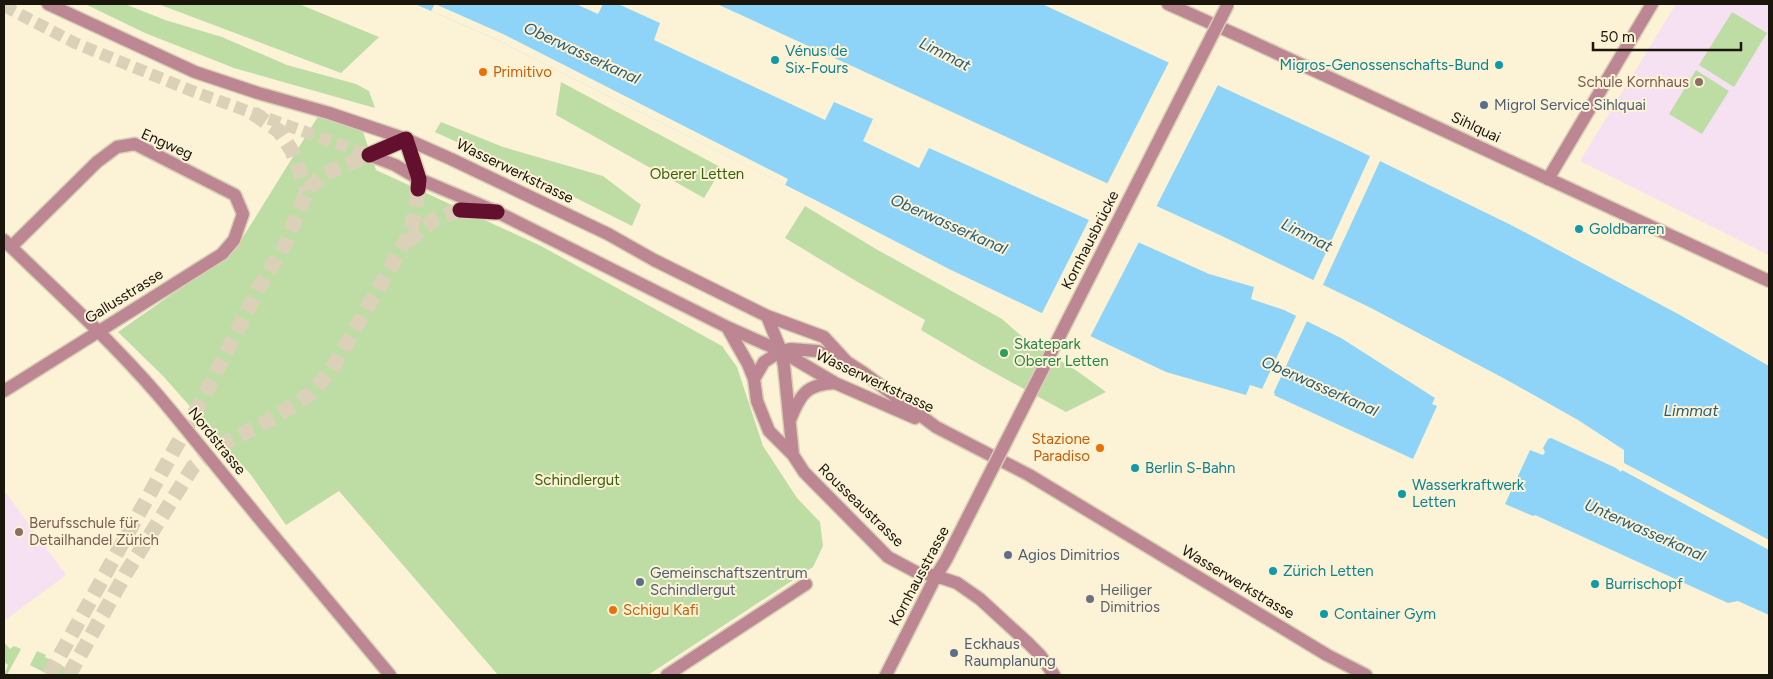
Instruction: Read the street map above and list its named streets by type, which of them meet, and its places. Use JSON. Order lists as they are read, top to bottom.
{
  "streets": {
    "street": [
      "Sihlquai",
      "Engweg",
      "Wasserwerkstrasse",
      "Kornhausbrücke",
      "Gallusstrasse",
      "Nordstrasse",
      "Rousseaustrasse",
      "Kornhausstrasse"
    ]
  },
  "crossings": [
    ["Engweg", "Gallusstrasse"],
    ["Engweg", "Nordstrasse"],
    ["Wasserwerkstrasse", "Rousseaustrasse"],
    ["Kornhausbrücke", "Kornhausstrasse"],
    ["Gallusstrasse", "Nordstrasse"],
    ["Rousseaustrasse", "Kornhausstrasse"]
  ],
  "water": ["Oberwasserkanal", "Limmat", "Unterwasserkanal"],
  "parks": ["Oberer Letten", "Schindlergut"],
  "places": [
    "Vénus de Six-Fours",
    "Migros-Genossenschafts-Bund",
    "Primitivo",
    "Schule Kornhaus",
    "Migrol Service Sihlquai",
    "Goldbarren",
    "Skatepark Oberer Letten",
    "Stazione Paradiso",
    "Berlin S-Bahn",
    "Wasserkraftwerk Letten",
    "Berufsschule für Detailhandel Zürich",
    "Agios Dimitrios",
    "Zürich Letten",
    "Gemeinschaftszentrum Schindlergut",
    "Burrischopf",
    "Heiliger Dimitrios",
    "Schigu Kafi",
    "Container Gym",
    "Eckhaus Raumplanung"
  ],
  "scale_bar": "50 m"
}
